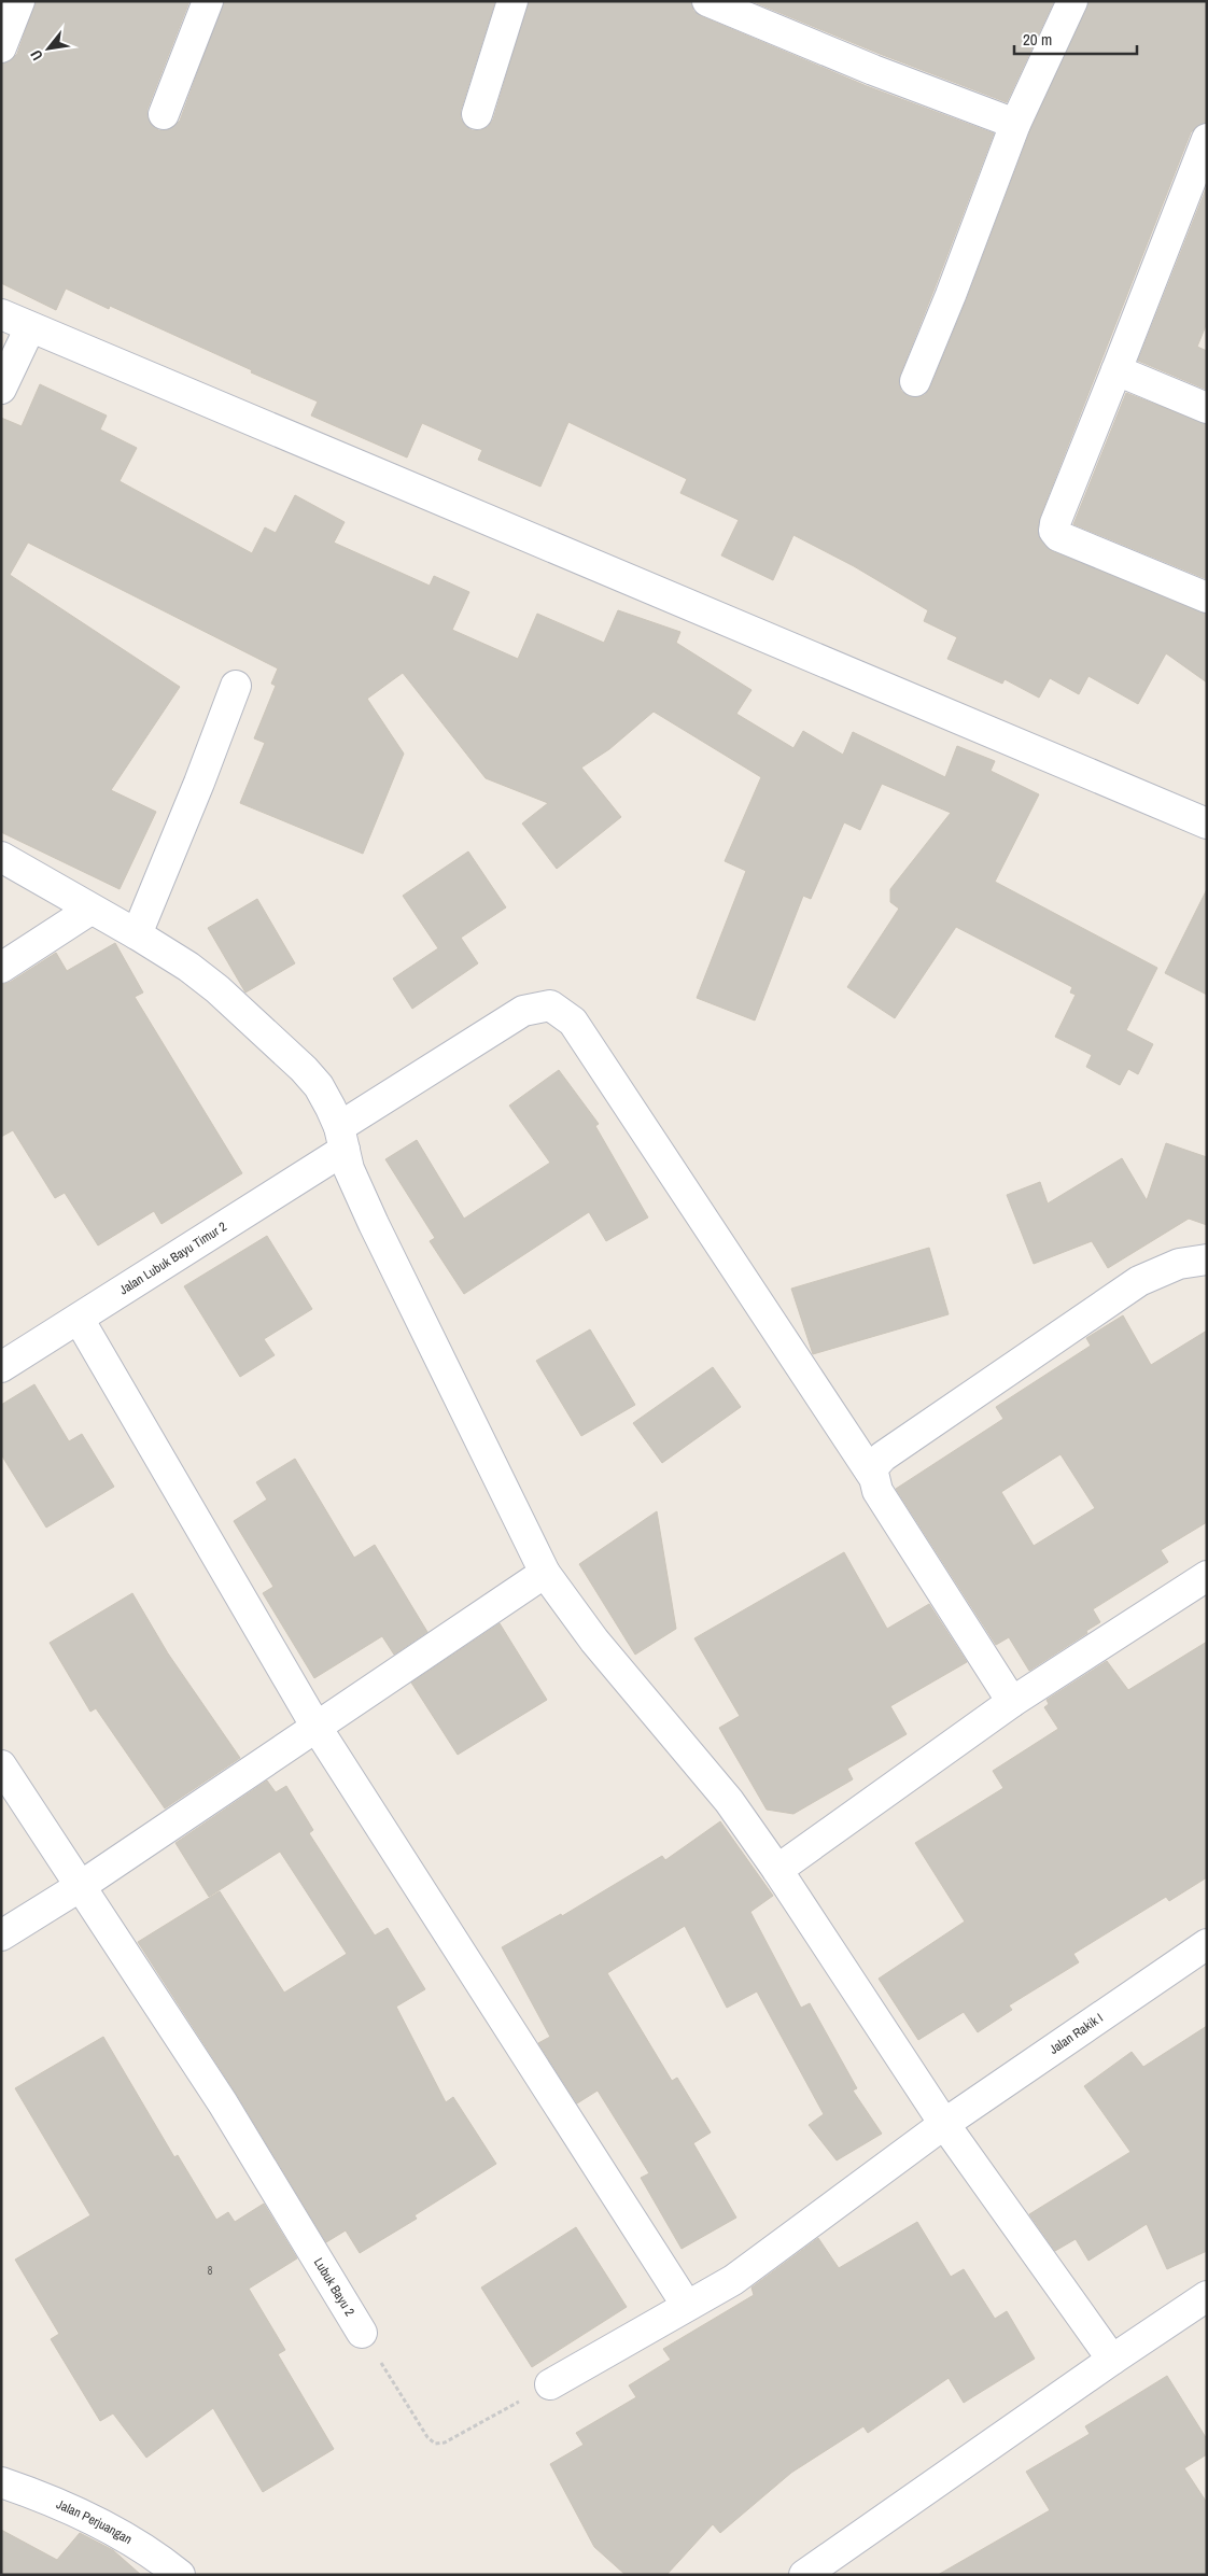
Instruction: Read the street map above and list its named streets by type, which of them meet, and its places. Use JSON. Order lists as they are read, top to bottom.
{
  "streets": {
    "street": [
      "Jalan Lubuk Bayu Timur 2",
      "Jalan Rakik I",
      "Lubuk Bayu 2",
      "Jalan Perjuangan"
    ]
  },
  "house_numbers": ["8"],
  "scale_bar": "20 m",
  "north": "bottom left"
}
